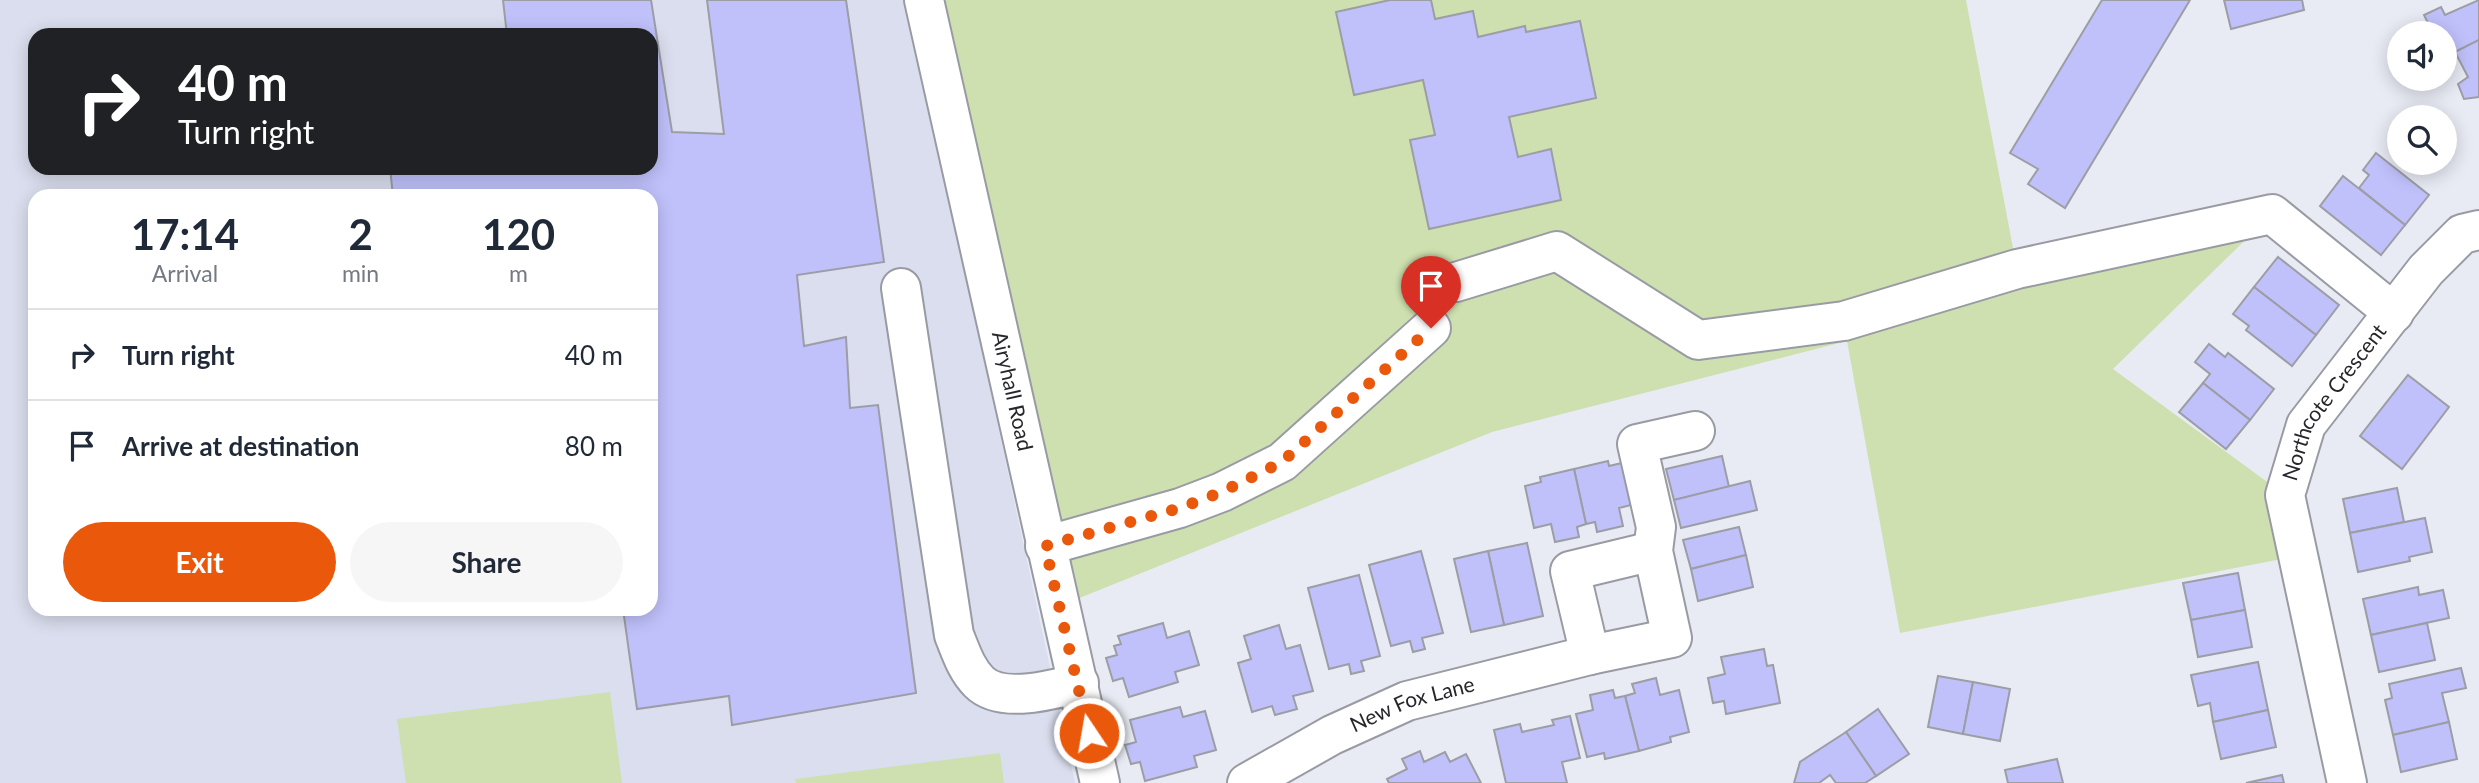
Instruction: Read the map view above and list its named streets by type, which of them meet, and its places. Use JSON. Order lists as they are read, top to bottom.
{
  "streets": {
    "street": ["Airyhall Road", "Northcote Crescent", "New Fox Lane"]
  },
  "page": {
    "turn": ["40 m", "Turn right"],
    "eta": [
      "17:14",
      "Arrival",
      "2",
      "min",
      "120",
      "m"
    ],
    "list": [
      {
        "name": "Turn right",
        "value": "40 m"
      },
      {
        "name": "Arrive at destination",
        "value": "80 m"
      }
    ],
    "buttons": ["Exit", "Share"]
  }
}
